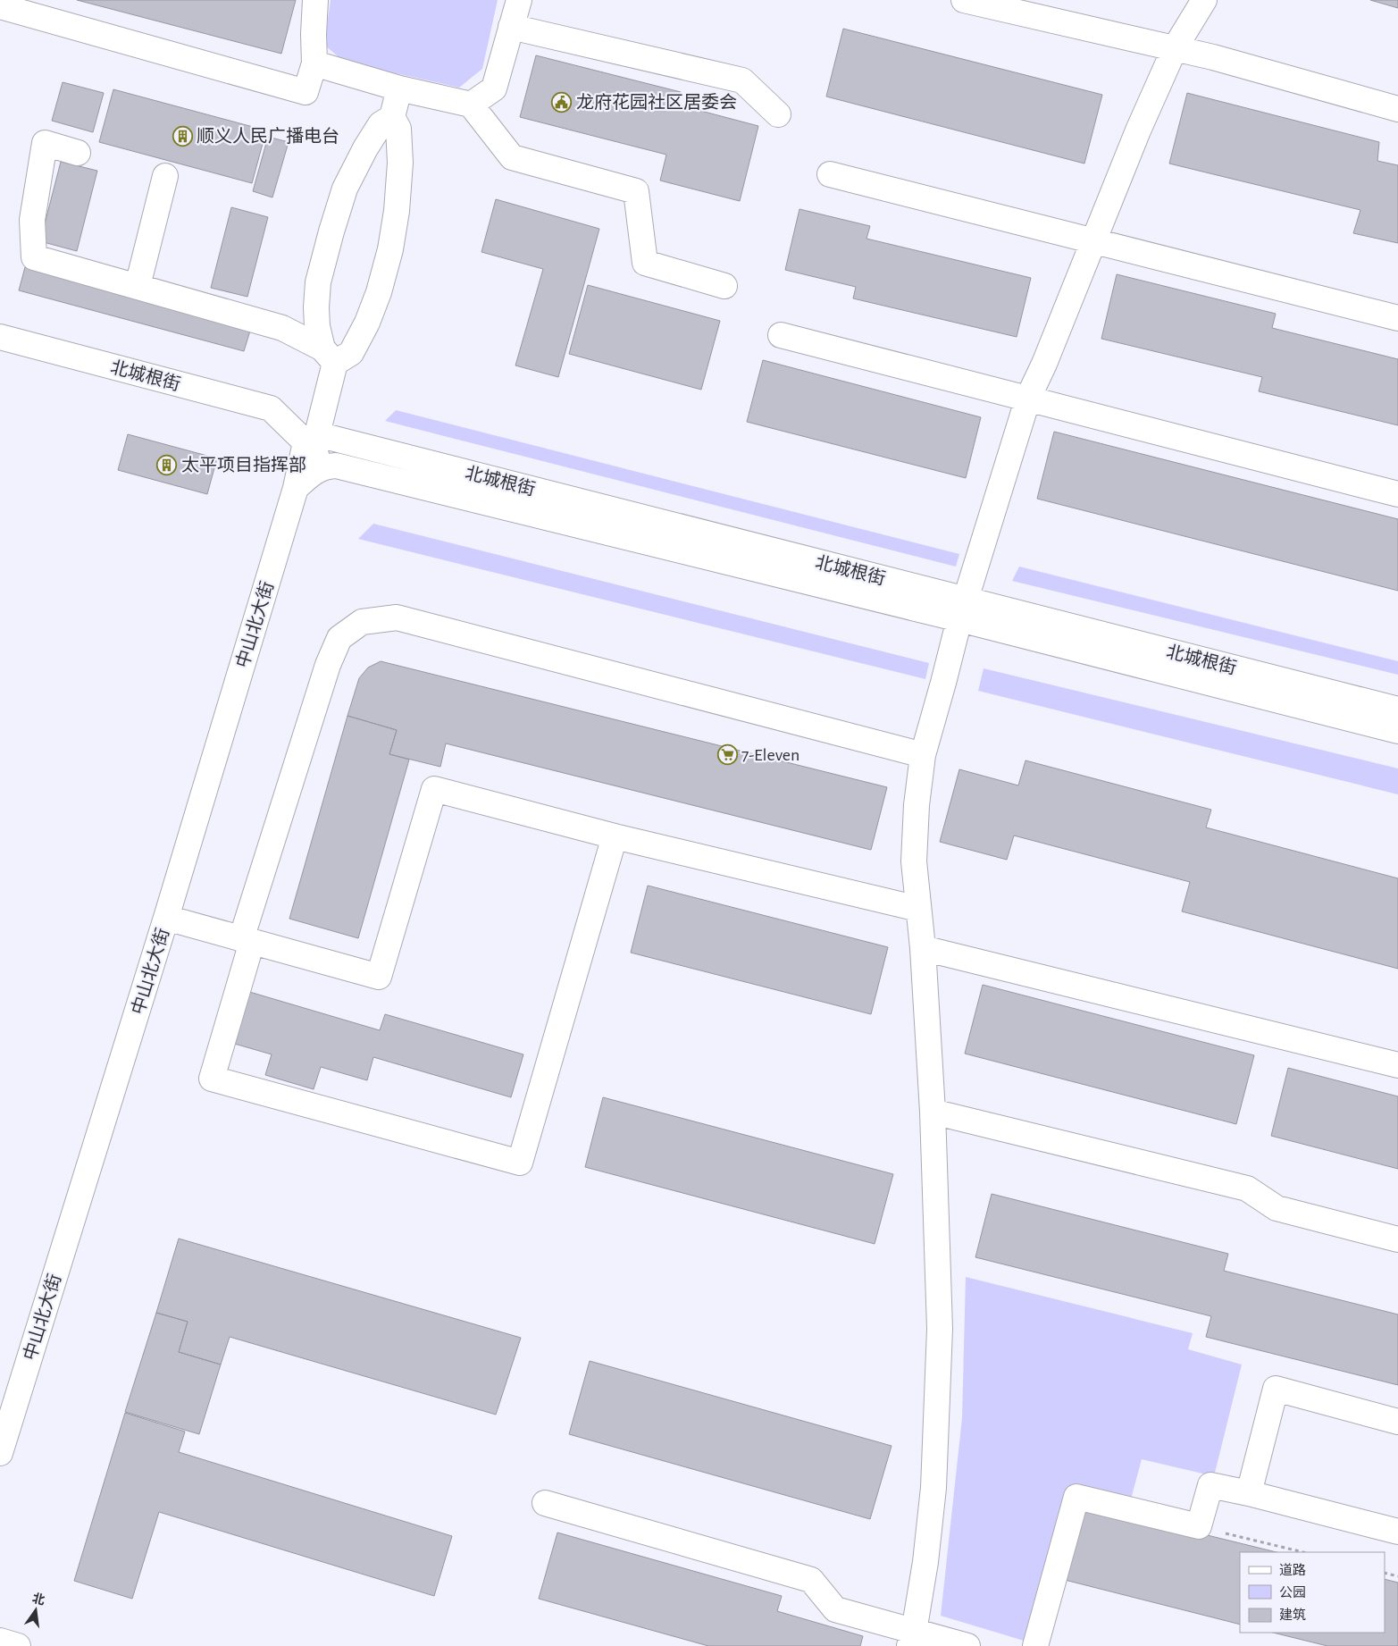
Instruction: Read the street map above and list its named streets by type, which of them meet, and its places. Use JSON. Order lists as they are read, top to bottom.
{
  "streets": {
    "street": ["北城根街", "中山北大街"]
  },
  "places": {
    "public building": ["龙府花园社区居委会"],
    "building": ["顺义人民广播电台", "太平项目指挥部"],
    "supermarket": ["7-Eleven"]
  },
  "legend": ["道路", "公园", "建筑"],
  "north": "top"
}
